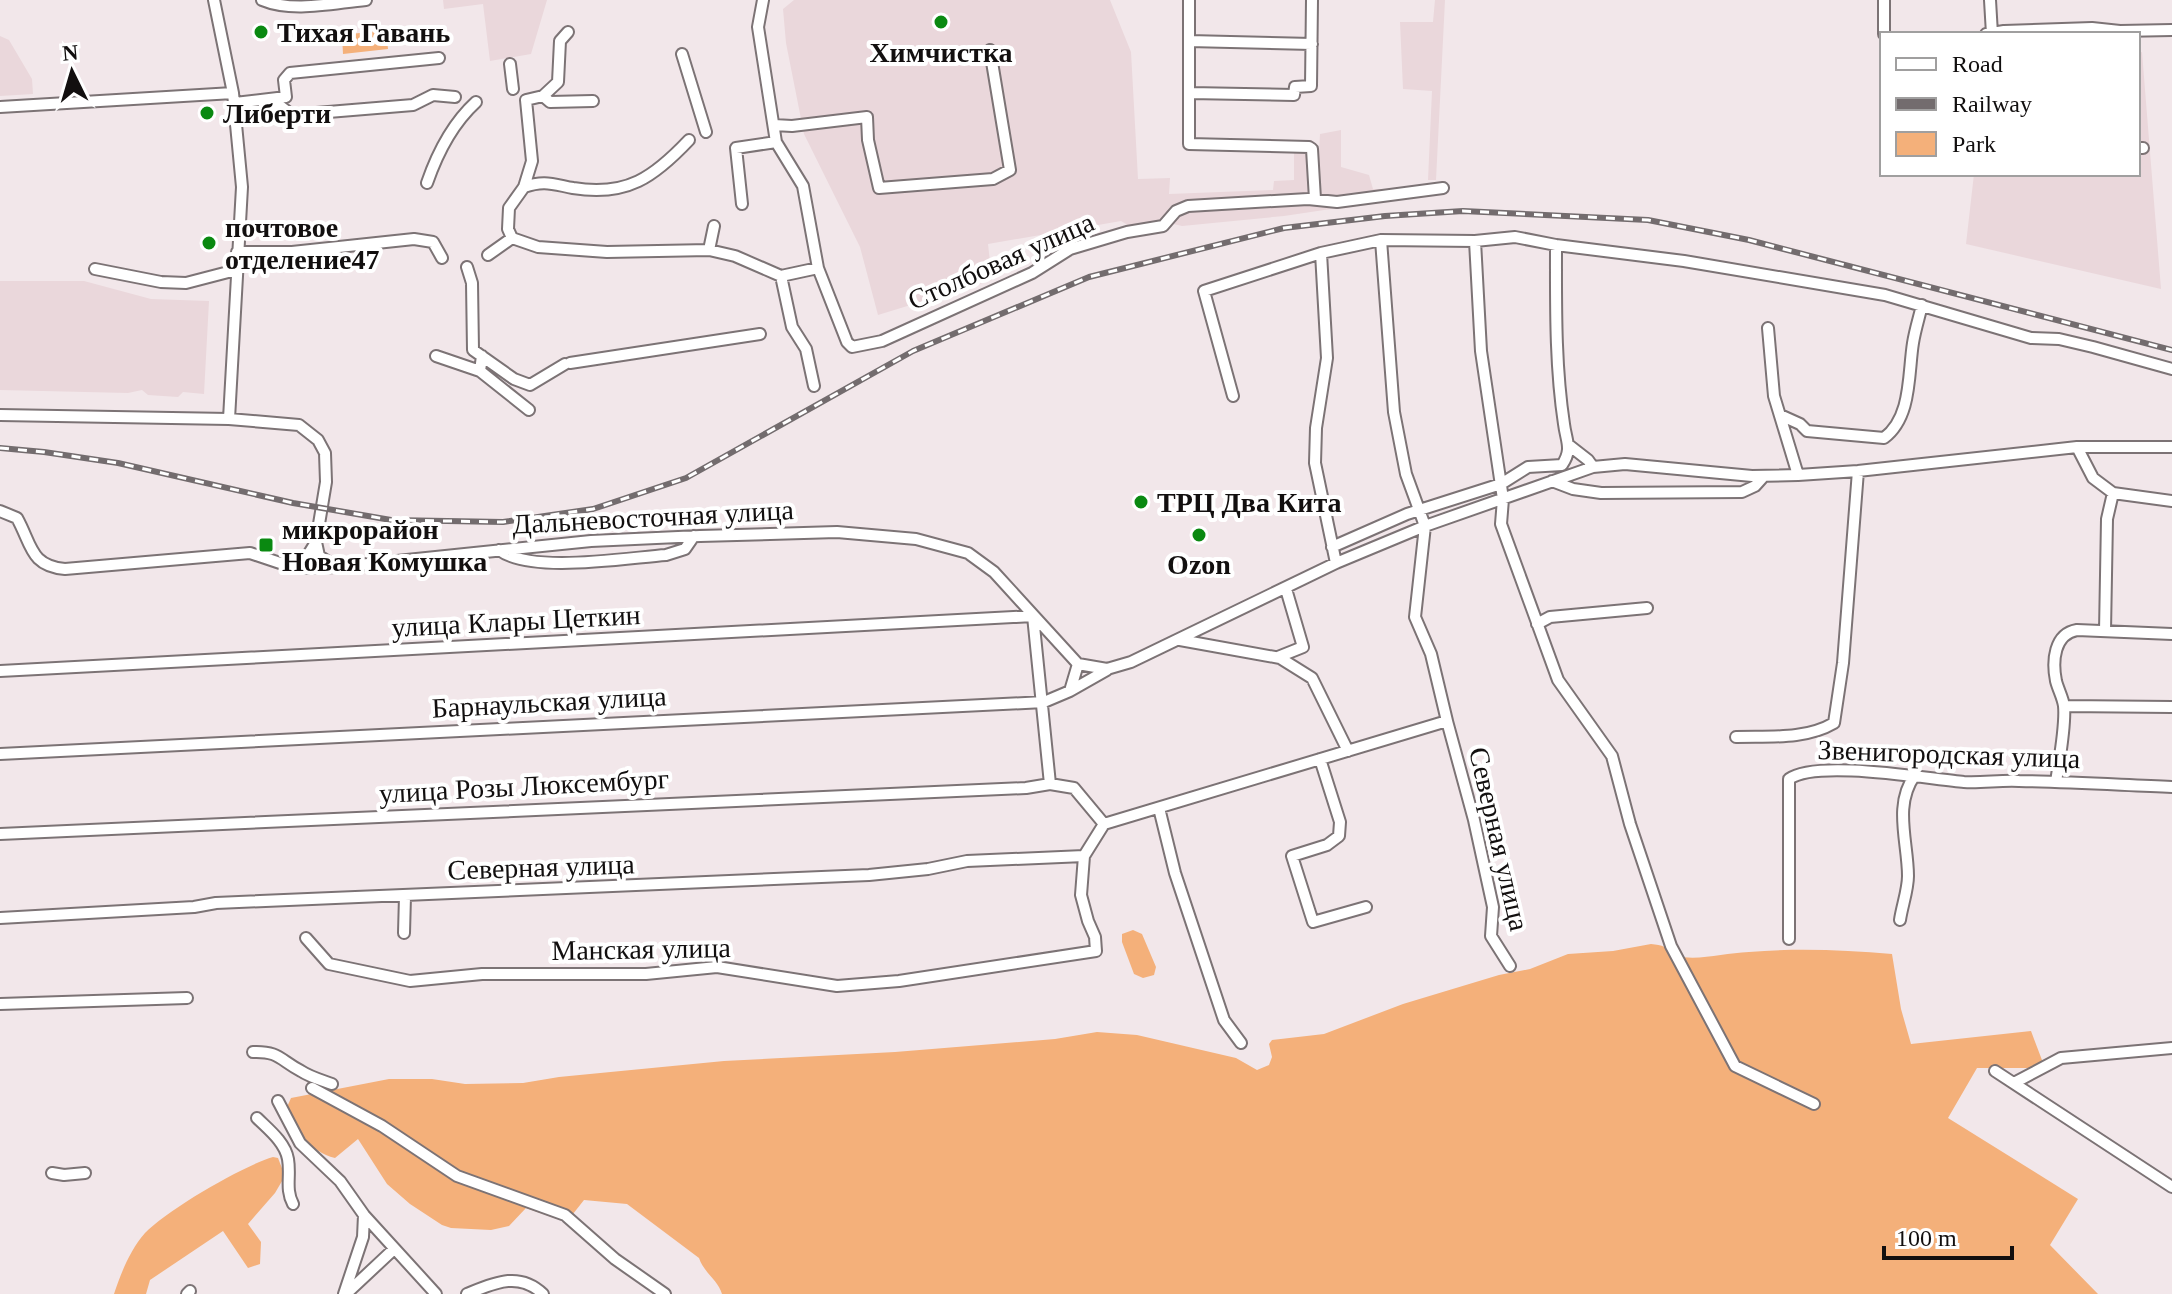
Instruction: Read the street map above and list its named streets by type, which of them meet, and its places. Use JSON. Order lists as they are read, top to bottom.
{
  "streets": {
    "street": [
      "Столбовая улица",
      "Дальневосточная улица",
      "улица Клары Цеткин",
      "Барнаульская улица",
      "Звенигородская улица",
      "улица Розы Люксембург",
      "Северная улица",
      "Манская улица"
    ]
  },
  "crossings": [
    ["Дальневосточная улица", "улица Клары Цеткин"],
    ["Барнаульская улица", "Северная улица"],
    ["Северная улица", "Манская улица"]
  ],
  "places": {
    "other": [
      "Химчистка",
      "Тихая Гавань",
      "Либерти",
      "почтовое отделение47",
      "ТРЦ Два Кита",
      "Ozon"
    ],
    "transit": ["микрорайон Новая Комушка"]
  },
  "legend": ["Road", "Railway", "Park"],
  "scale_bar": "100 m",
  "north": "top"
}
